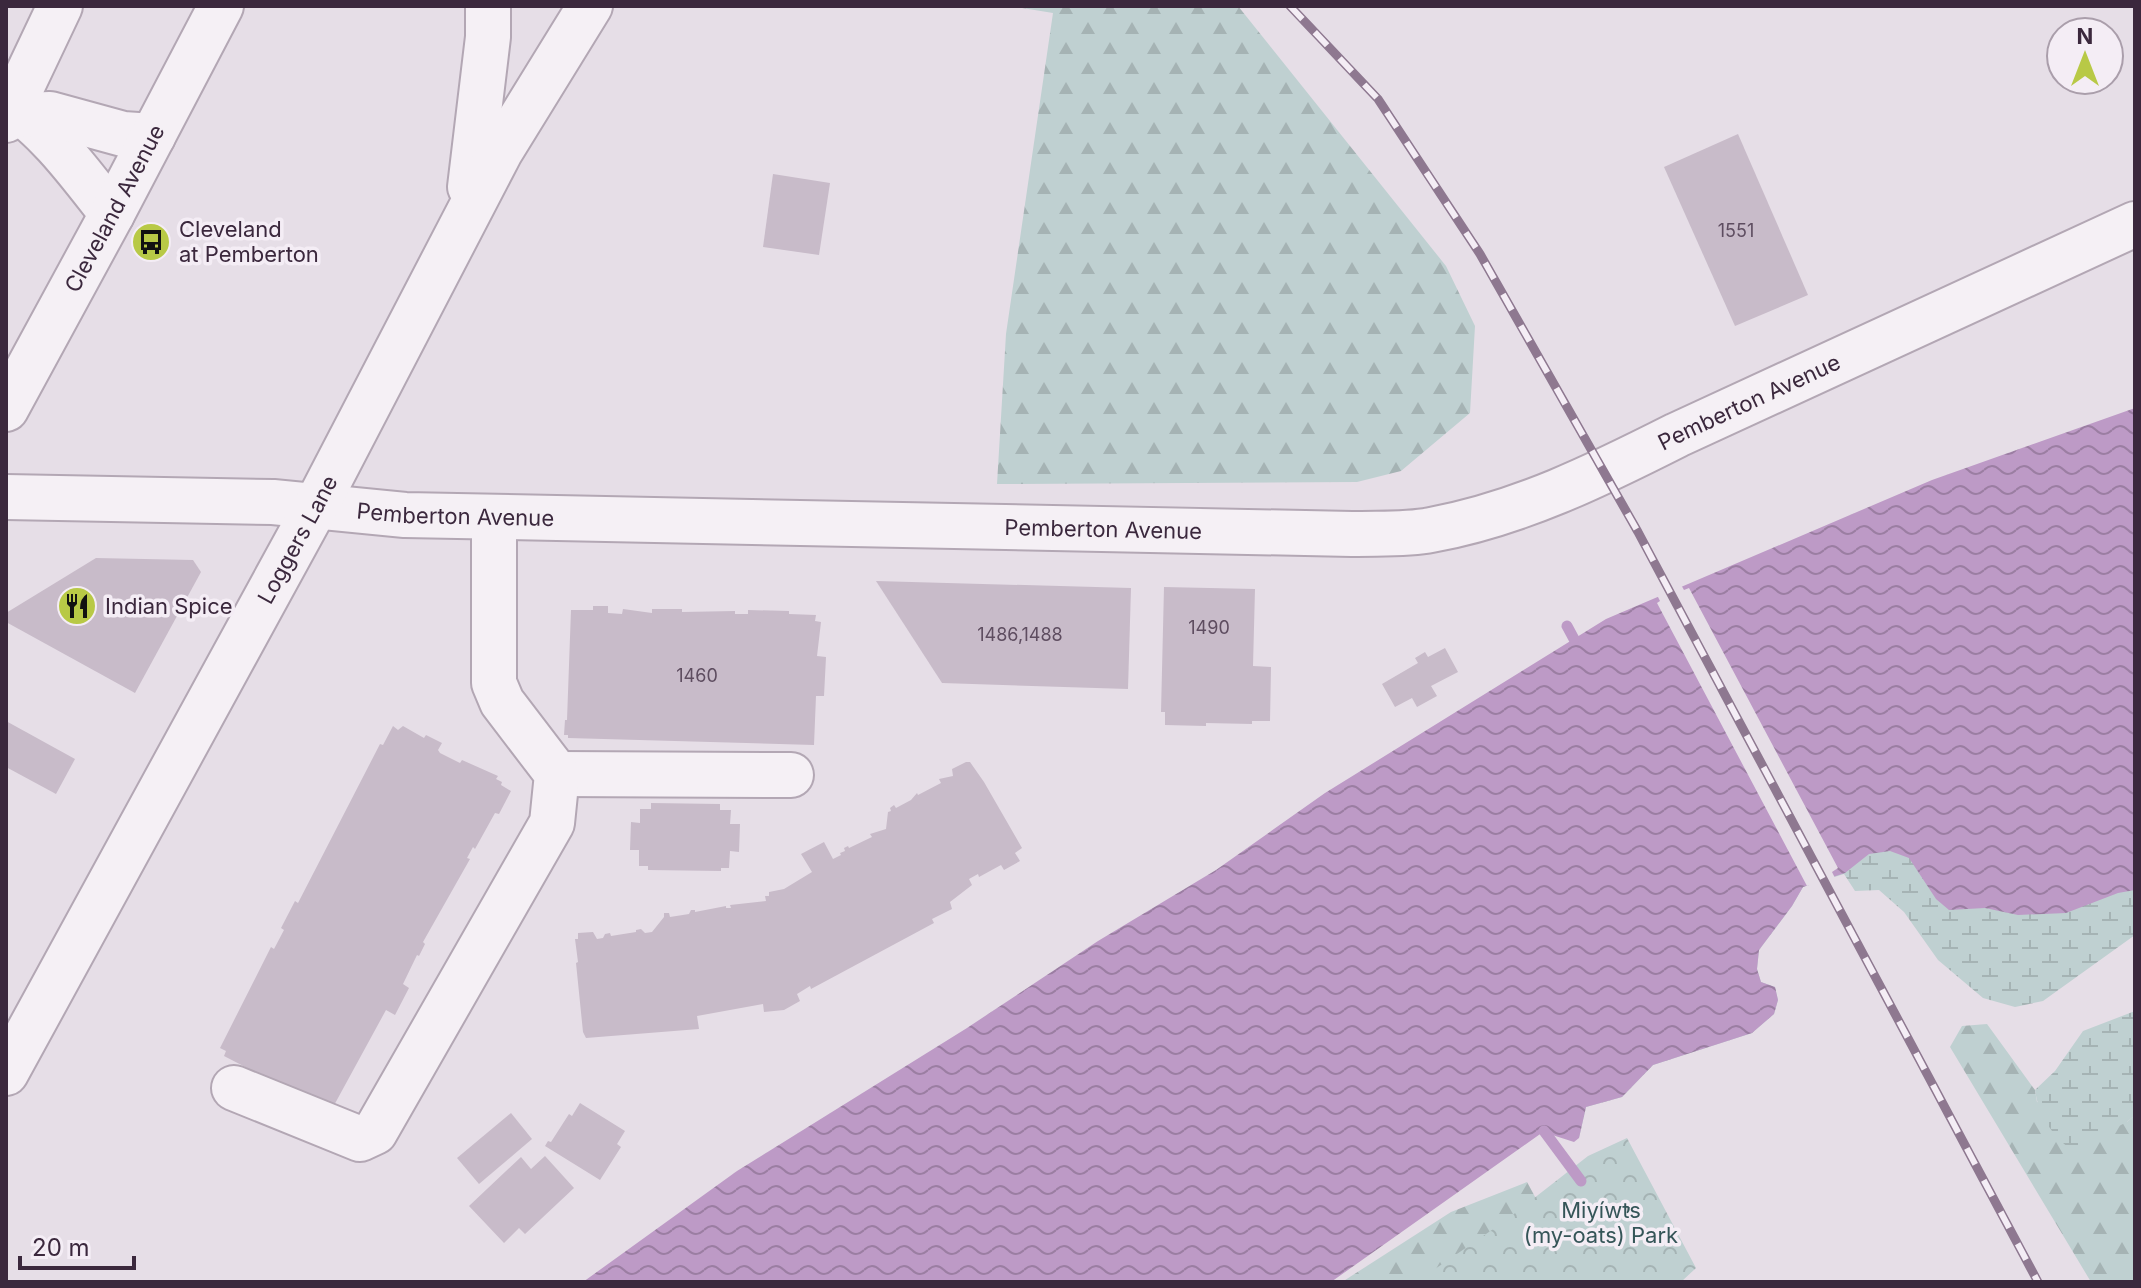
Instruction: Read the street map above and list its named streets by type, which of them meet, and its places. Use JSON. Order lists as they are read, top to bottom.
{
  "streets": {
    "street": ["Cleveland Avenue", "Pemberton Avenue", "Loggers Lane"]
  },
  "crossings": [
    ["Pemberton Avenue", "Loggers Lane"]
  ],
  "parks": ["Miyíw̓ts (my-oats) Park"],
  "places": {
    "bus stop": ["Cleveland at Pemberton"],
    "restaurant": ["Indian Spice"]
  },
  "house_numbers": [
    "1551",
    "1490",
    "1486,1488",
    "1460"
  ],
  "scale_bar": "20 m",
  "north": "top"
}
